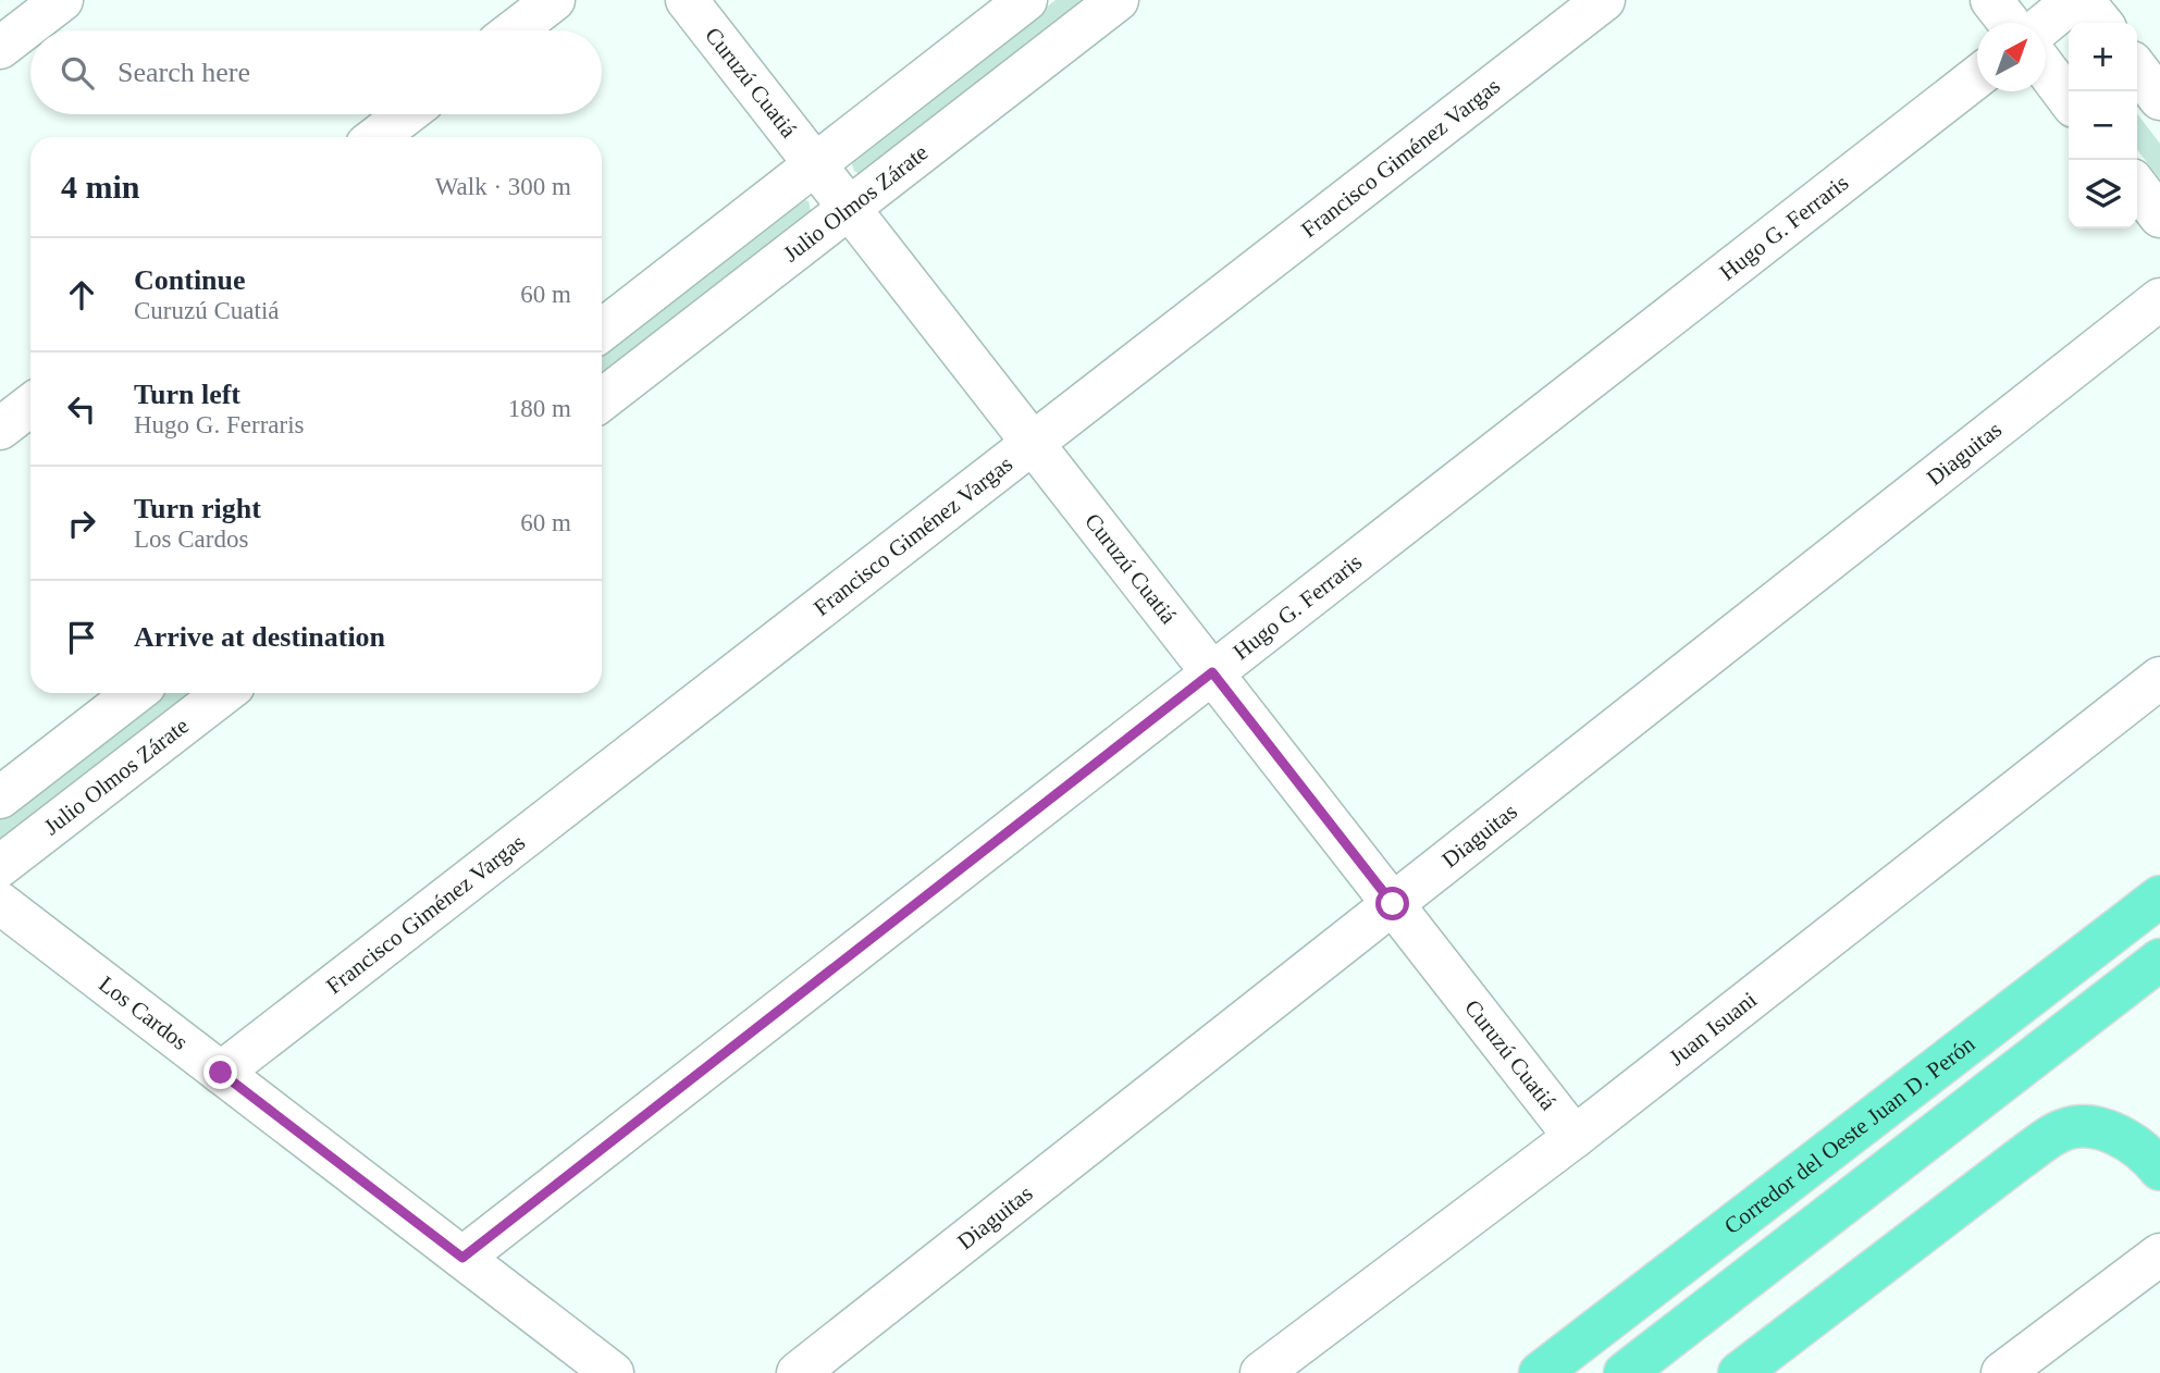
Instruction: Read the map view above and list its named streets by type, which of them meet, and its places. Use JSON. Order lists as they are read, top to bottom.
{
  "streets": {
    "highway": ["Corredor del Oeste Juan D. Perón"],
    "street": [
      "Curuzú Cuatiá",
      "Francisco Giménez Vargas",
      "Julio Olmos Zárate",
      "Hugo G. Ferraris",
      "Diaguitas",
      "Los Cardos",
      "Juan Isuani"
    ]
  },
  "crossings": [
    ["Curuzú Cuatiá", "Francisco Giménez Vargas"],
    ["Curuzú Cuatiá", "Julio Olmos Zárate"],
    ["Curuzú Cuatiá", "Hugo G. Ferraris"],
    ["Curuzú Cuatiá", "Diaguitas"],
    ["Curuzú Cuatiá", "Juan Isuani"],
    ["Francisco Giménez Vargas", "Los Cardos"],
    ["Hugo G. Ferraris", "Los Cardos"]
  ],
  "north": "top right",
  "page": {
    "map_buttons": ["+", "−"],
    "search": "Search here",
    "heading": ["4 min", "Walk · 300 m"],
    "list": [
      ["Continue", "Curuzú Cuatiá", "60 m"],
      ["Turn left", "Hugo G. Ferraris", "180 m"],
      ["Turn right", "Los Cardos", "60 m"],
      "Arrive at destination"
    ]
  }
}
